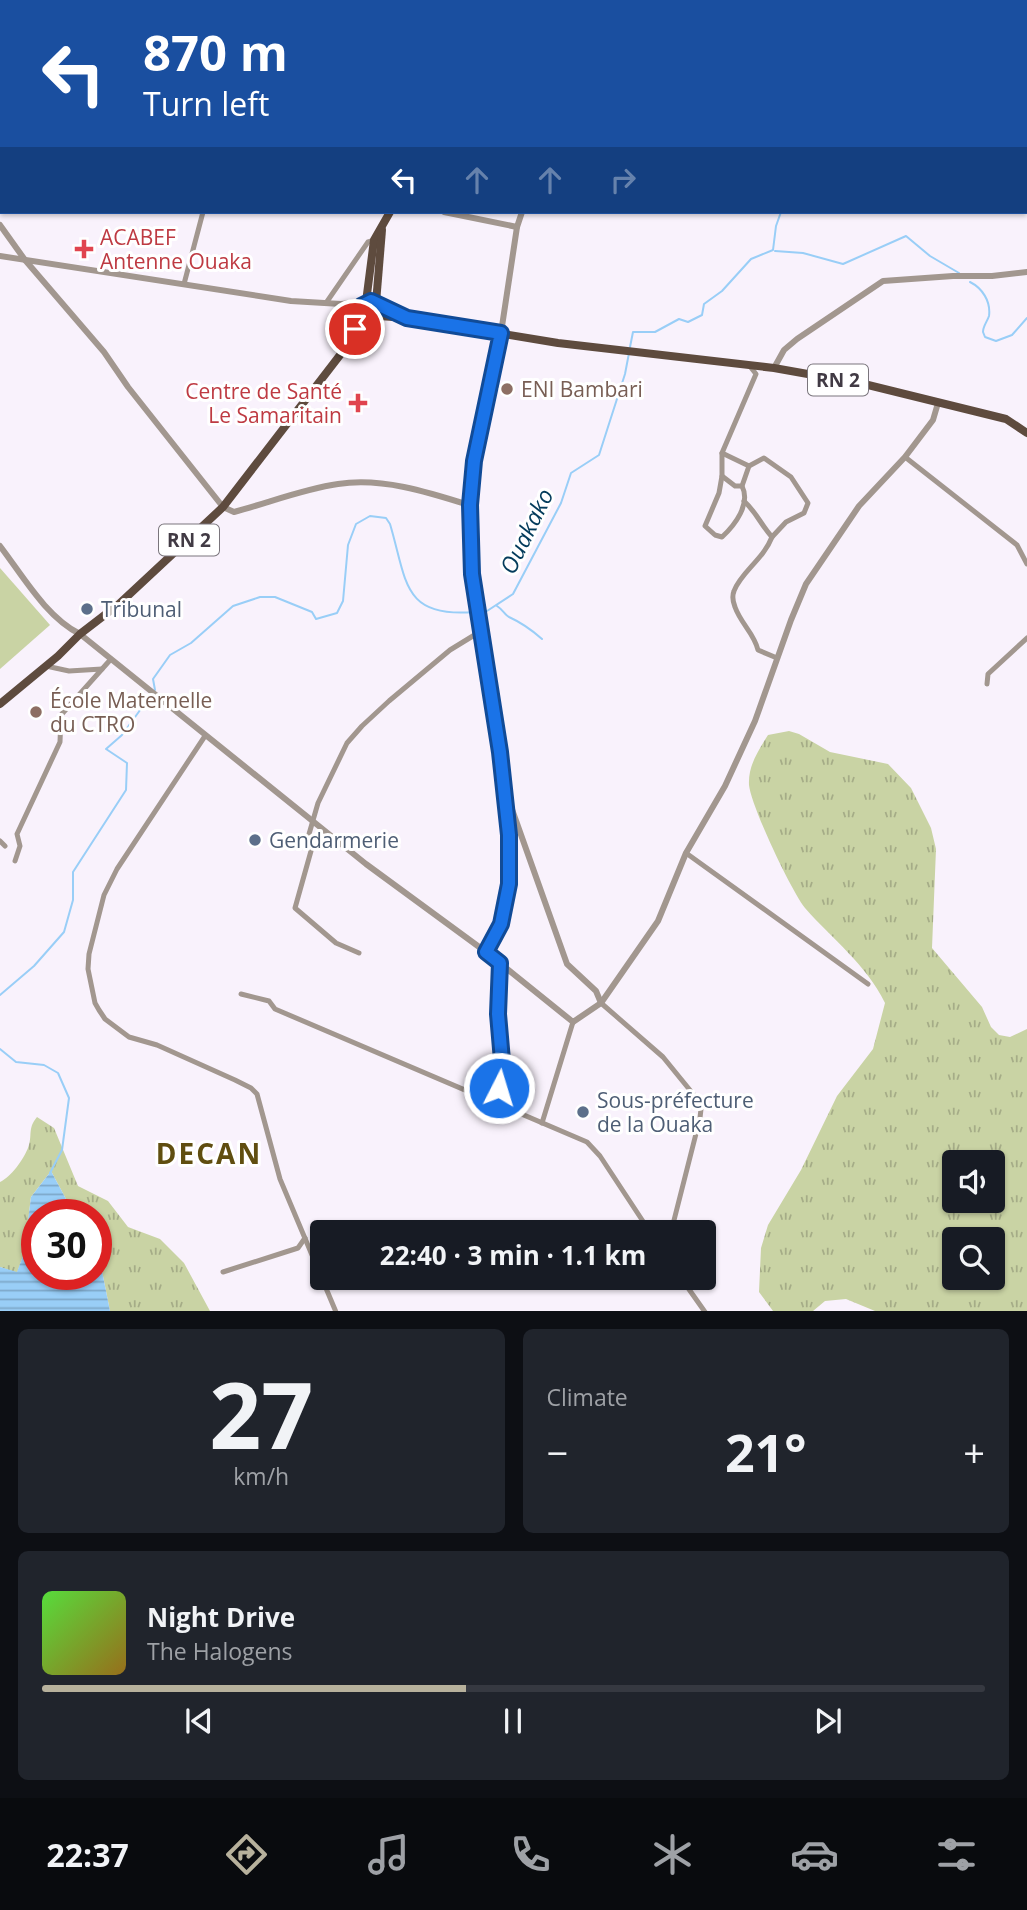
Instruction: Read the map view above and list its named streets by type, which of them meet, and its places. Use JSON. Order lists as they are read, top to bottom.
{
  "streets": {
    "main road": ["RN 2"]
  },
  "districts": ["DECAN"],
  "water": ["Ouakako"],
  "places": {
    "health": ["ACABEF Antenne Ouaka", "Centre de Santé Le Samaritain"],
    "other": [
      "ENI Bambari",
      "Tribunal",
      "École Maternelle du CTRO",
      "Gendarmerie",
      "Sous-préfecture de la Ouaka"
    ]
  },
  "page": {
    "turn": ["870 m", "Turn left"],
    "limit": "30",
    "trip": "22:40 · 3 min · 1.1 km",
    "tile": [
      ["27", "km/h"],
      "Climate"
    ],
    "heat": ["−", "21°", "+"],
    "song": ["Night Drive", "The Halogens"],
    "tabs": "22:37"
  }
}
